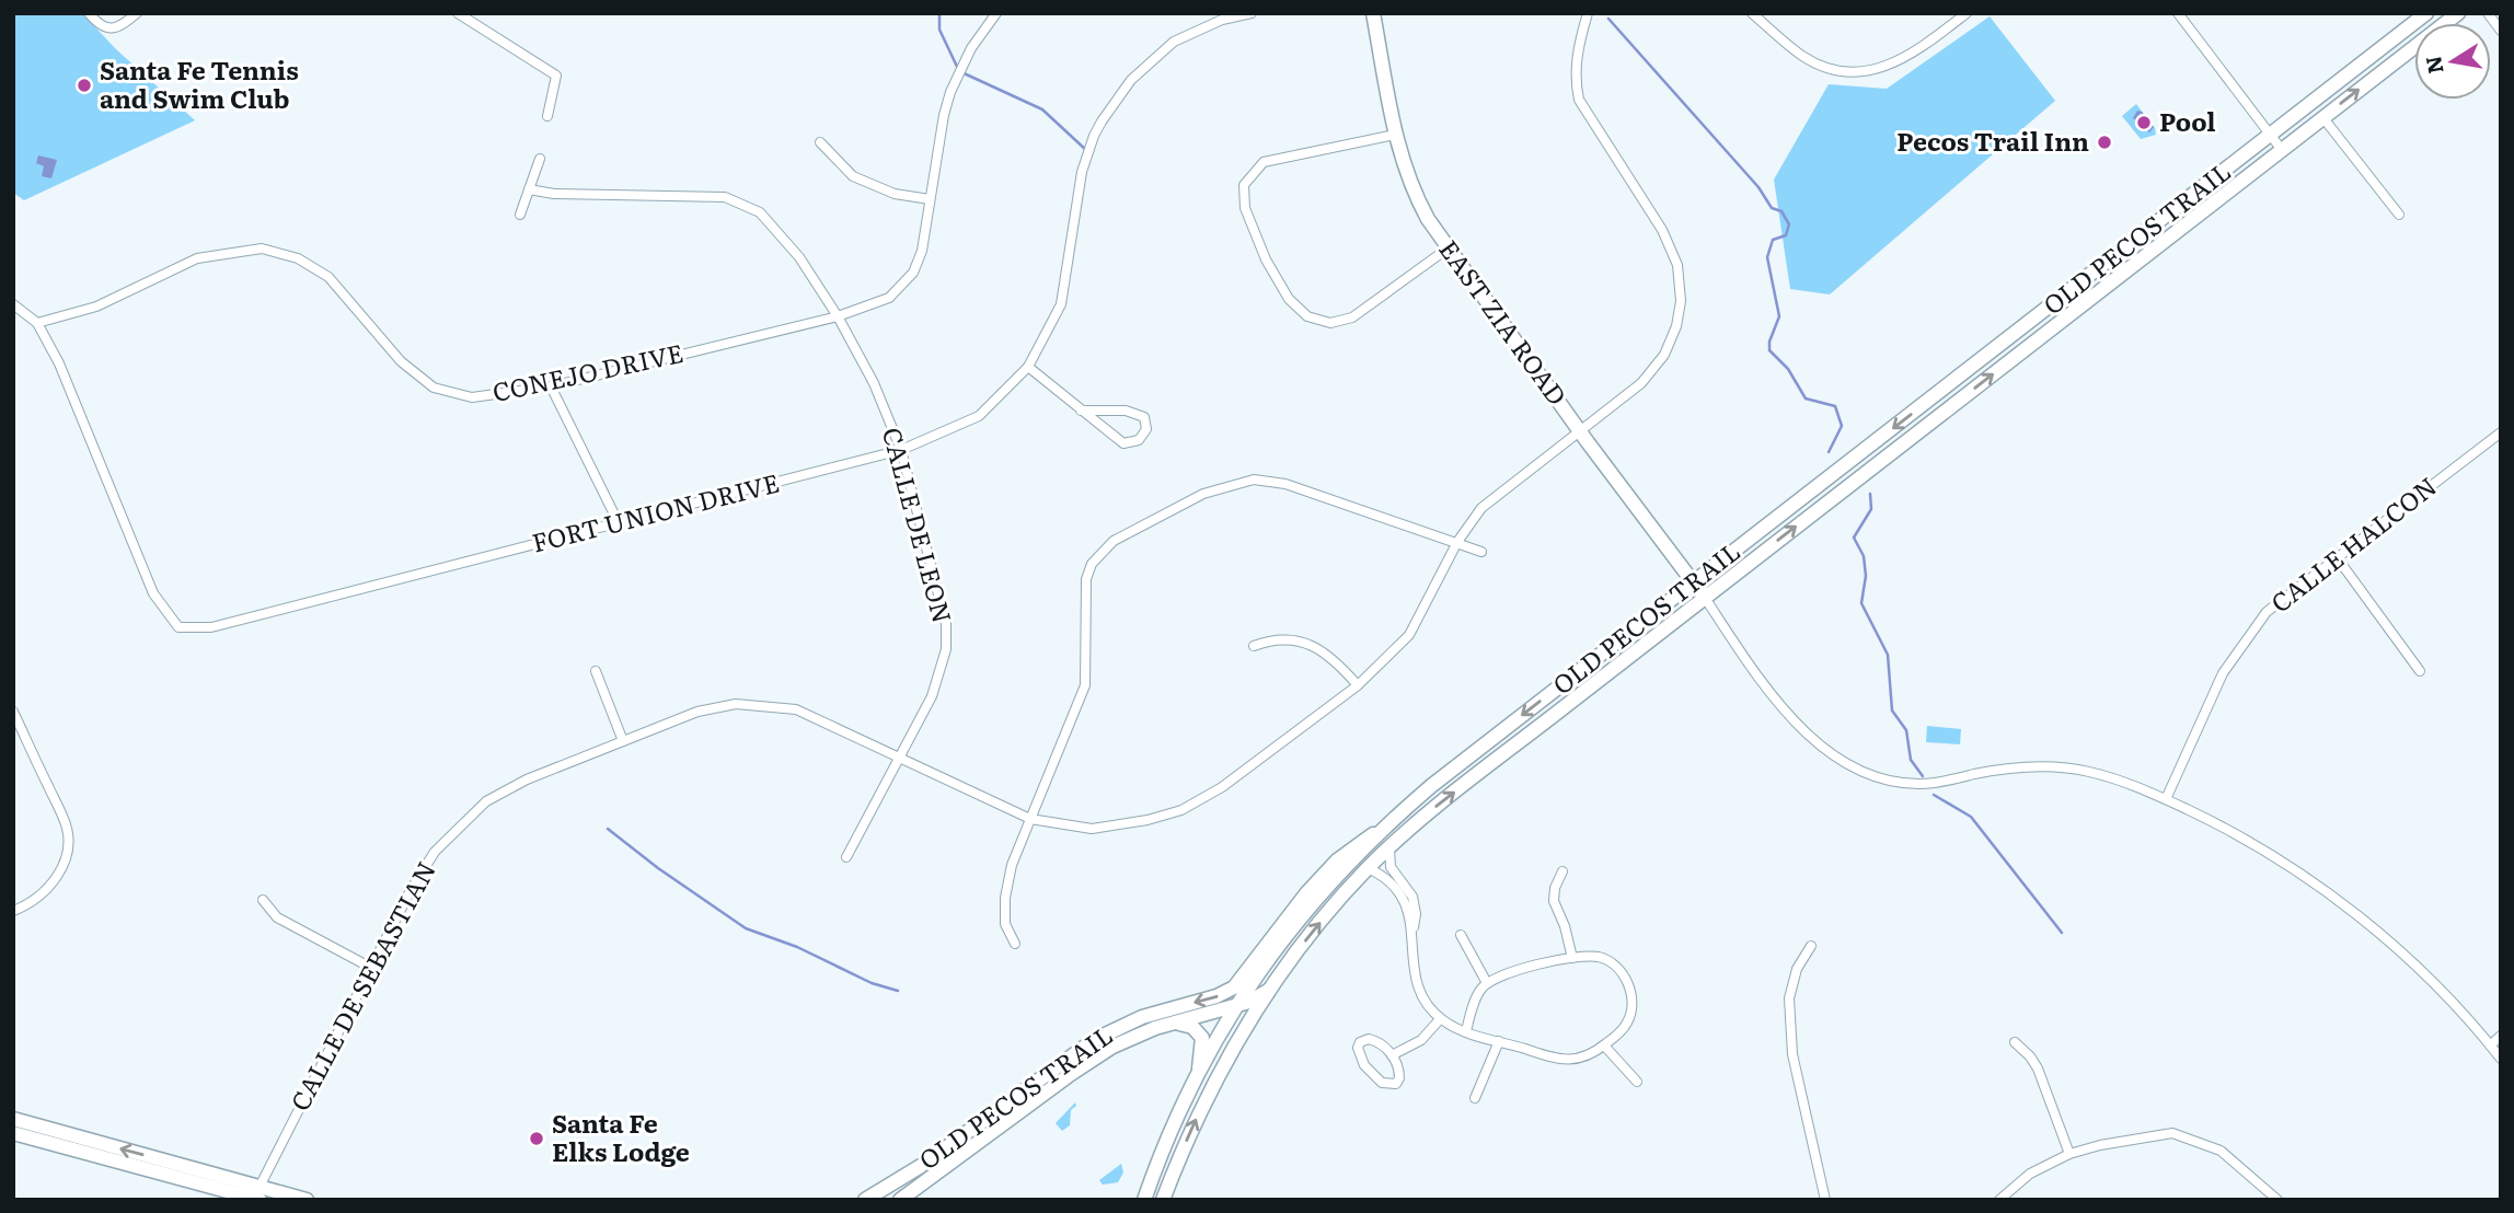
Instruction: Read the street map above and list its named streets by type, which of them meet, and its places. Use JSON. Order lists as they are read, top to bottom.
{
  "streets": {
    "main road": ["OLD PECOS TRAIL", "EAST ZIA ROAD"],
    "street": [
      "CONEJO DRIVE",
      "FORT UNION DRIVE",
      "CALLE DE LEON",
      "CALLE HALCON",
      "CALLE DE SEBASTIAN"
    ]
  },
  "crossings": [
    ["OLD PECOS TRAIL", "EAST ZIA ROAD"],
    ["EAST ZIA ROAD", "CALLE DE SEBASTIAN"],
    ["CONEJO DRIVE", "FORT UNION DRIVE"],
    ["CONEJO DRIVE", "CALLE DE LEON"],
    ["FORT UNION DRIVE", "CALLE DE LEON"],
    ["CALLE DE LEON", "CALLE DE SEBASTIAN"]
  ],
  "places": [
    "Santa Fe Tennis and Swim Club",
    "Pool",
    "Pecos Trail Inn",
    "Santa Fe Elks Lodge"
  ],
  "north": "left"
}
